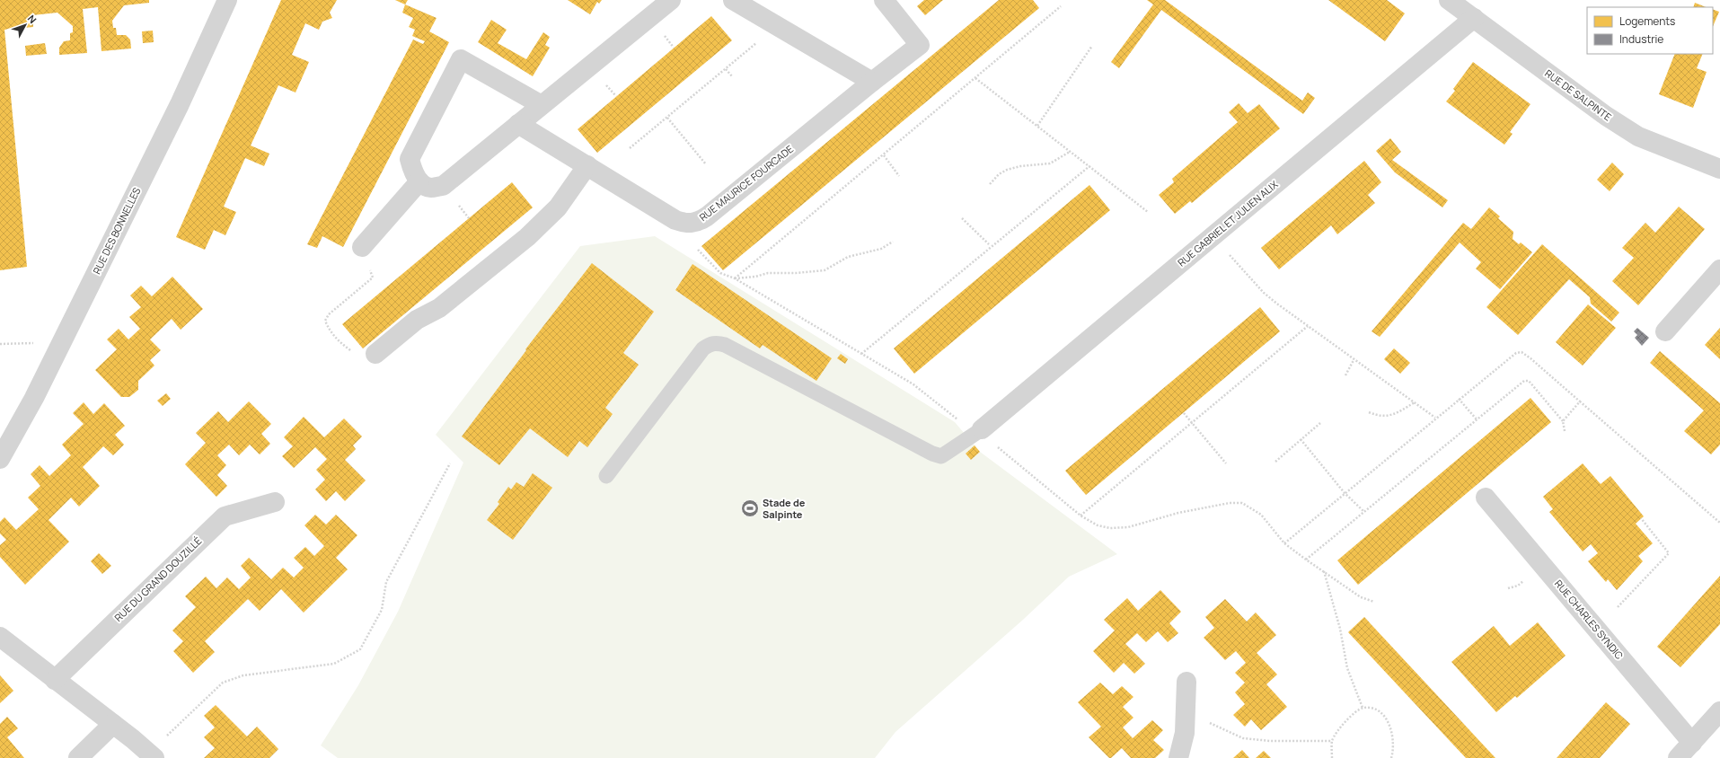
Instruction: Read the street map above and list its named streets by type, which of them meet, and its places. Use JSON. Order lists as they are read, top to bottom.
{
  "streets": {
    "street": [
      "RUE DE SALPINTE",
      "RUE MAURICE FOURCADE",
      "RUE GABRIEL ET JULIEN ALIX",
      "RUE DES BONNELLES",
      "RUE DU GRAND DOUZILLÉ",
      "RUE CHARLES SYNDIC"
    ]
  },
  "crossings": [
    ["RUE DE SALPINTE", "RUE GABRIEL ET JULIEN ALIX"]
  ],
  "places": {
    "sports": ["Stade de Salpinte"]
  },
  "legend": ["Logements", "Industrie"],
  "north": "top right"
}
